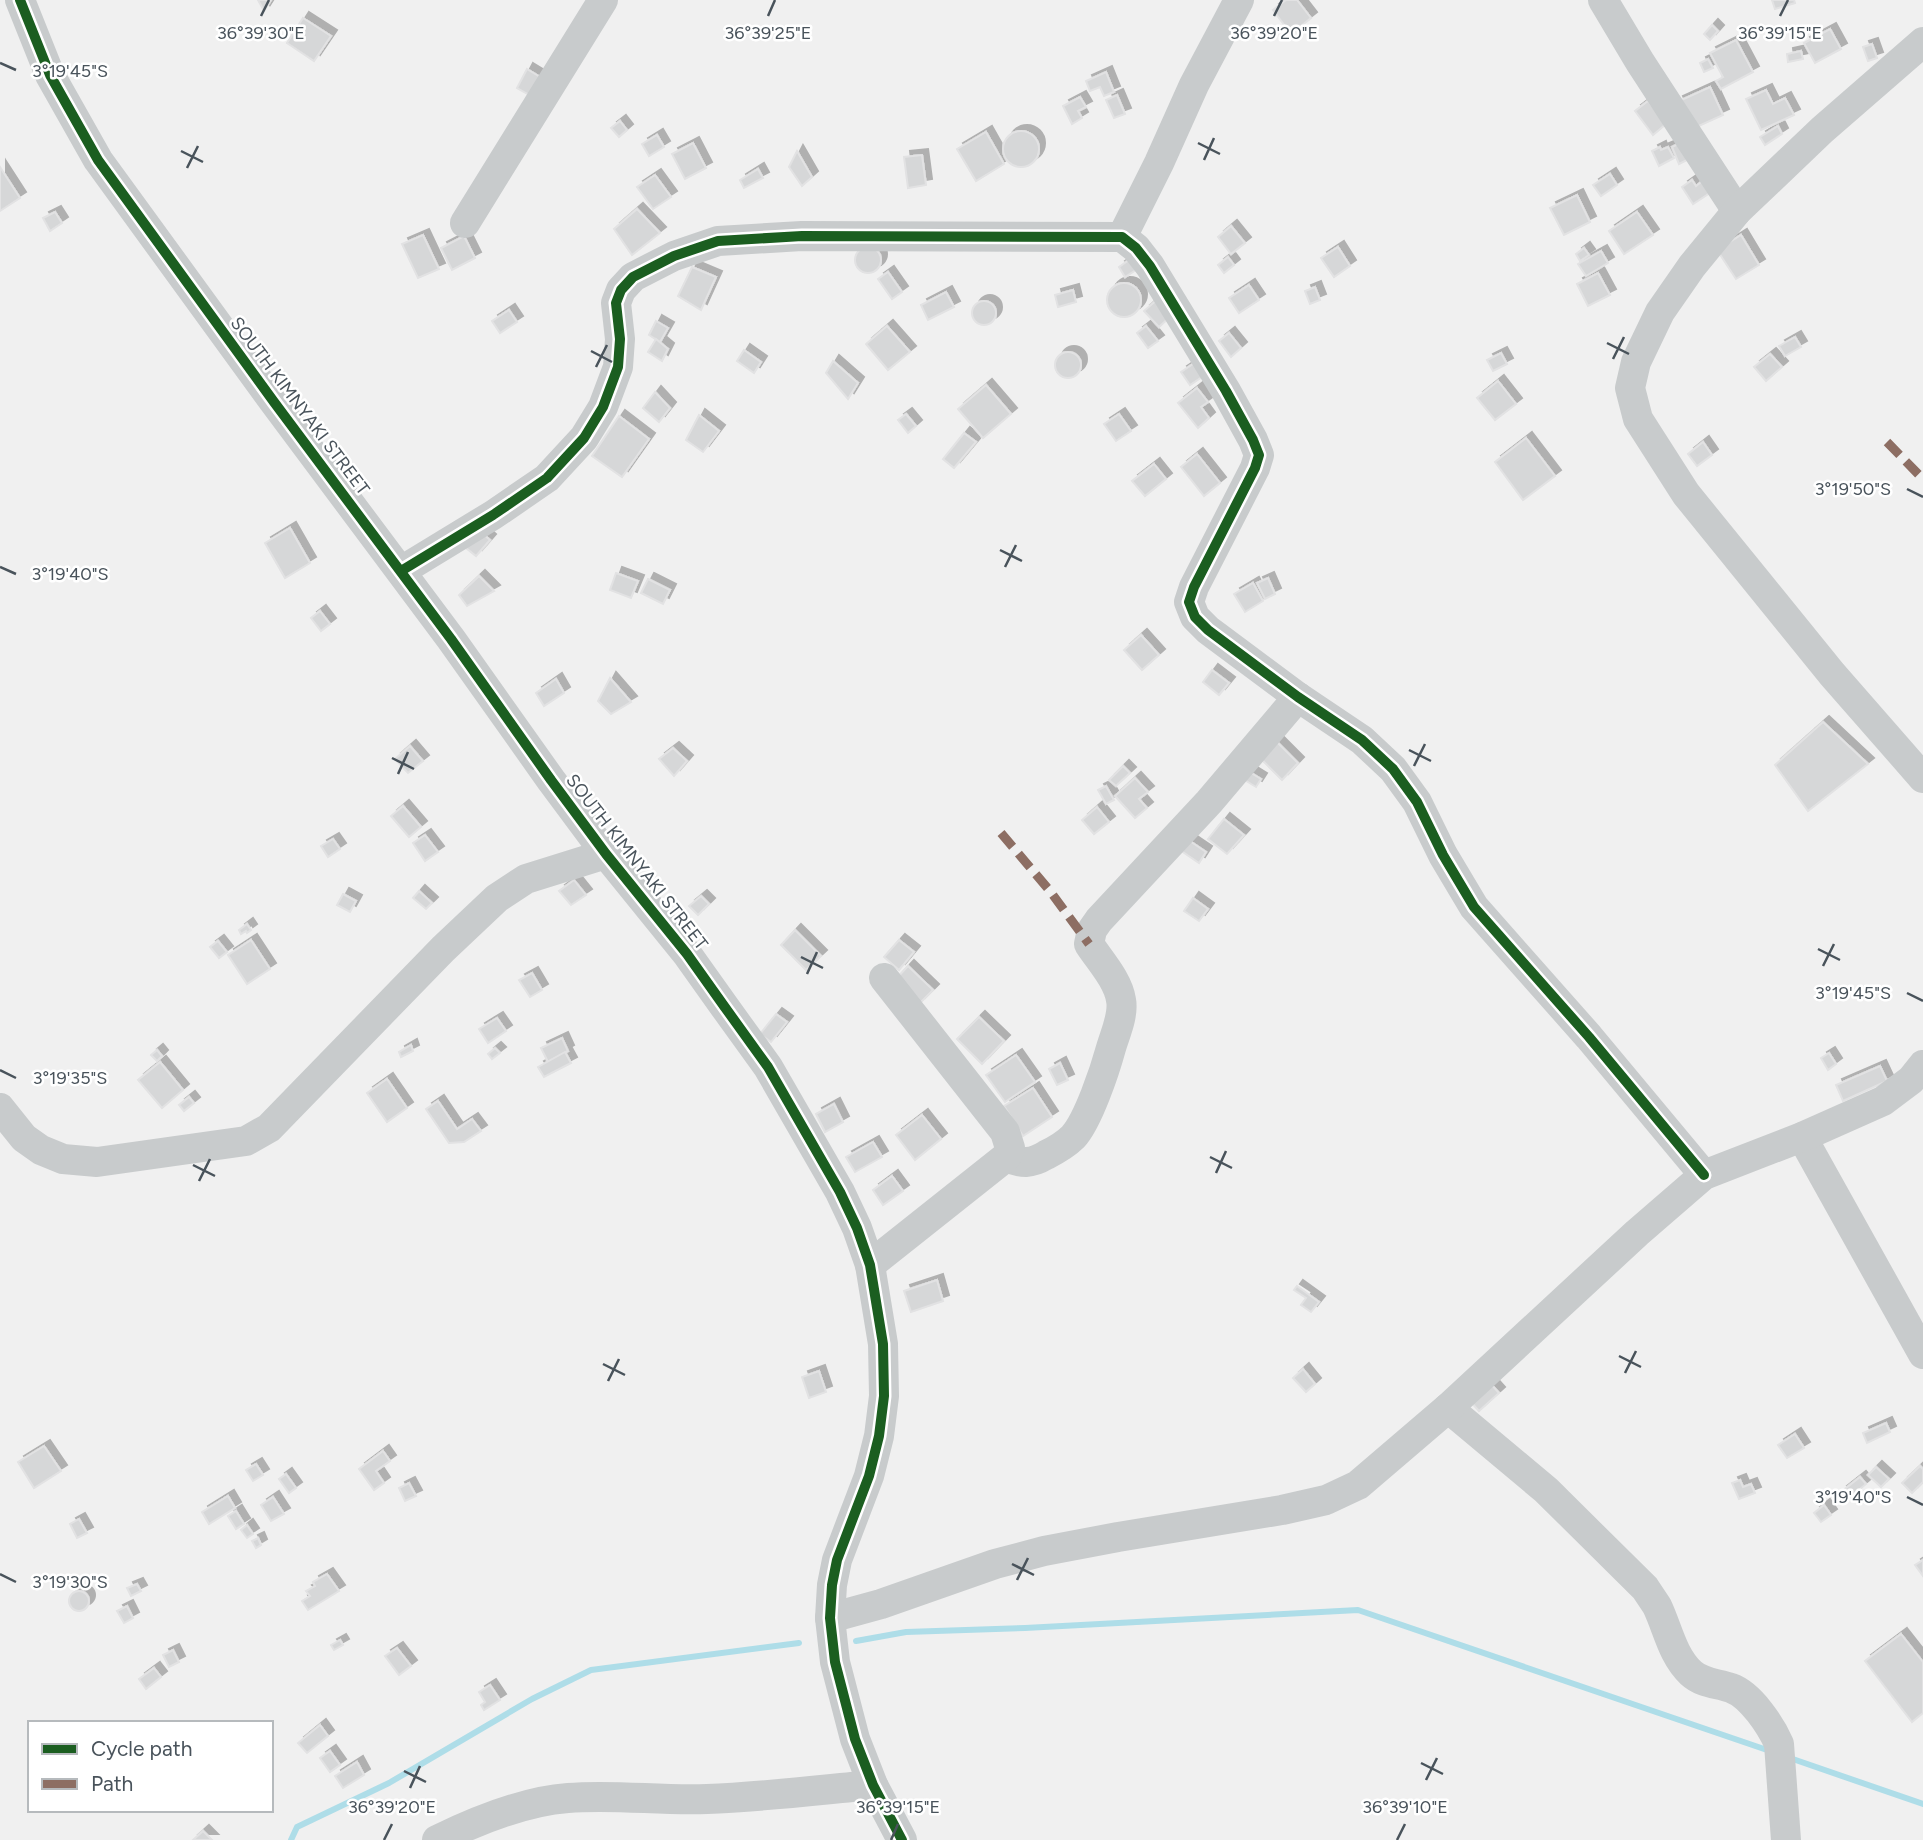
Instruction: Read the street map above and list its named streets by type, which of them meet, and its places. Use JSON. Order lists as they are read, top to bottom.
{
  "streets": {
    "street": ["SOUTH KIMNYAKI STREET"]
  },
  "legend": ["Cycle path", "Path"],
  "coordinates": [
    "36°39'30\"E",
    "36°39'25\"E",
    "36°39'20\"E",
    "36°39'15\"E",
    "3°19'45\"S",
    "3°19'50\"S",
    "3°19'40\"S",
    "3°19'35\"S",
    "3°19'30\"S",
    "36°39'10\"E"
  ]
}
